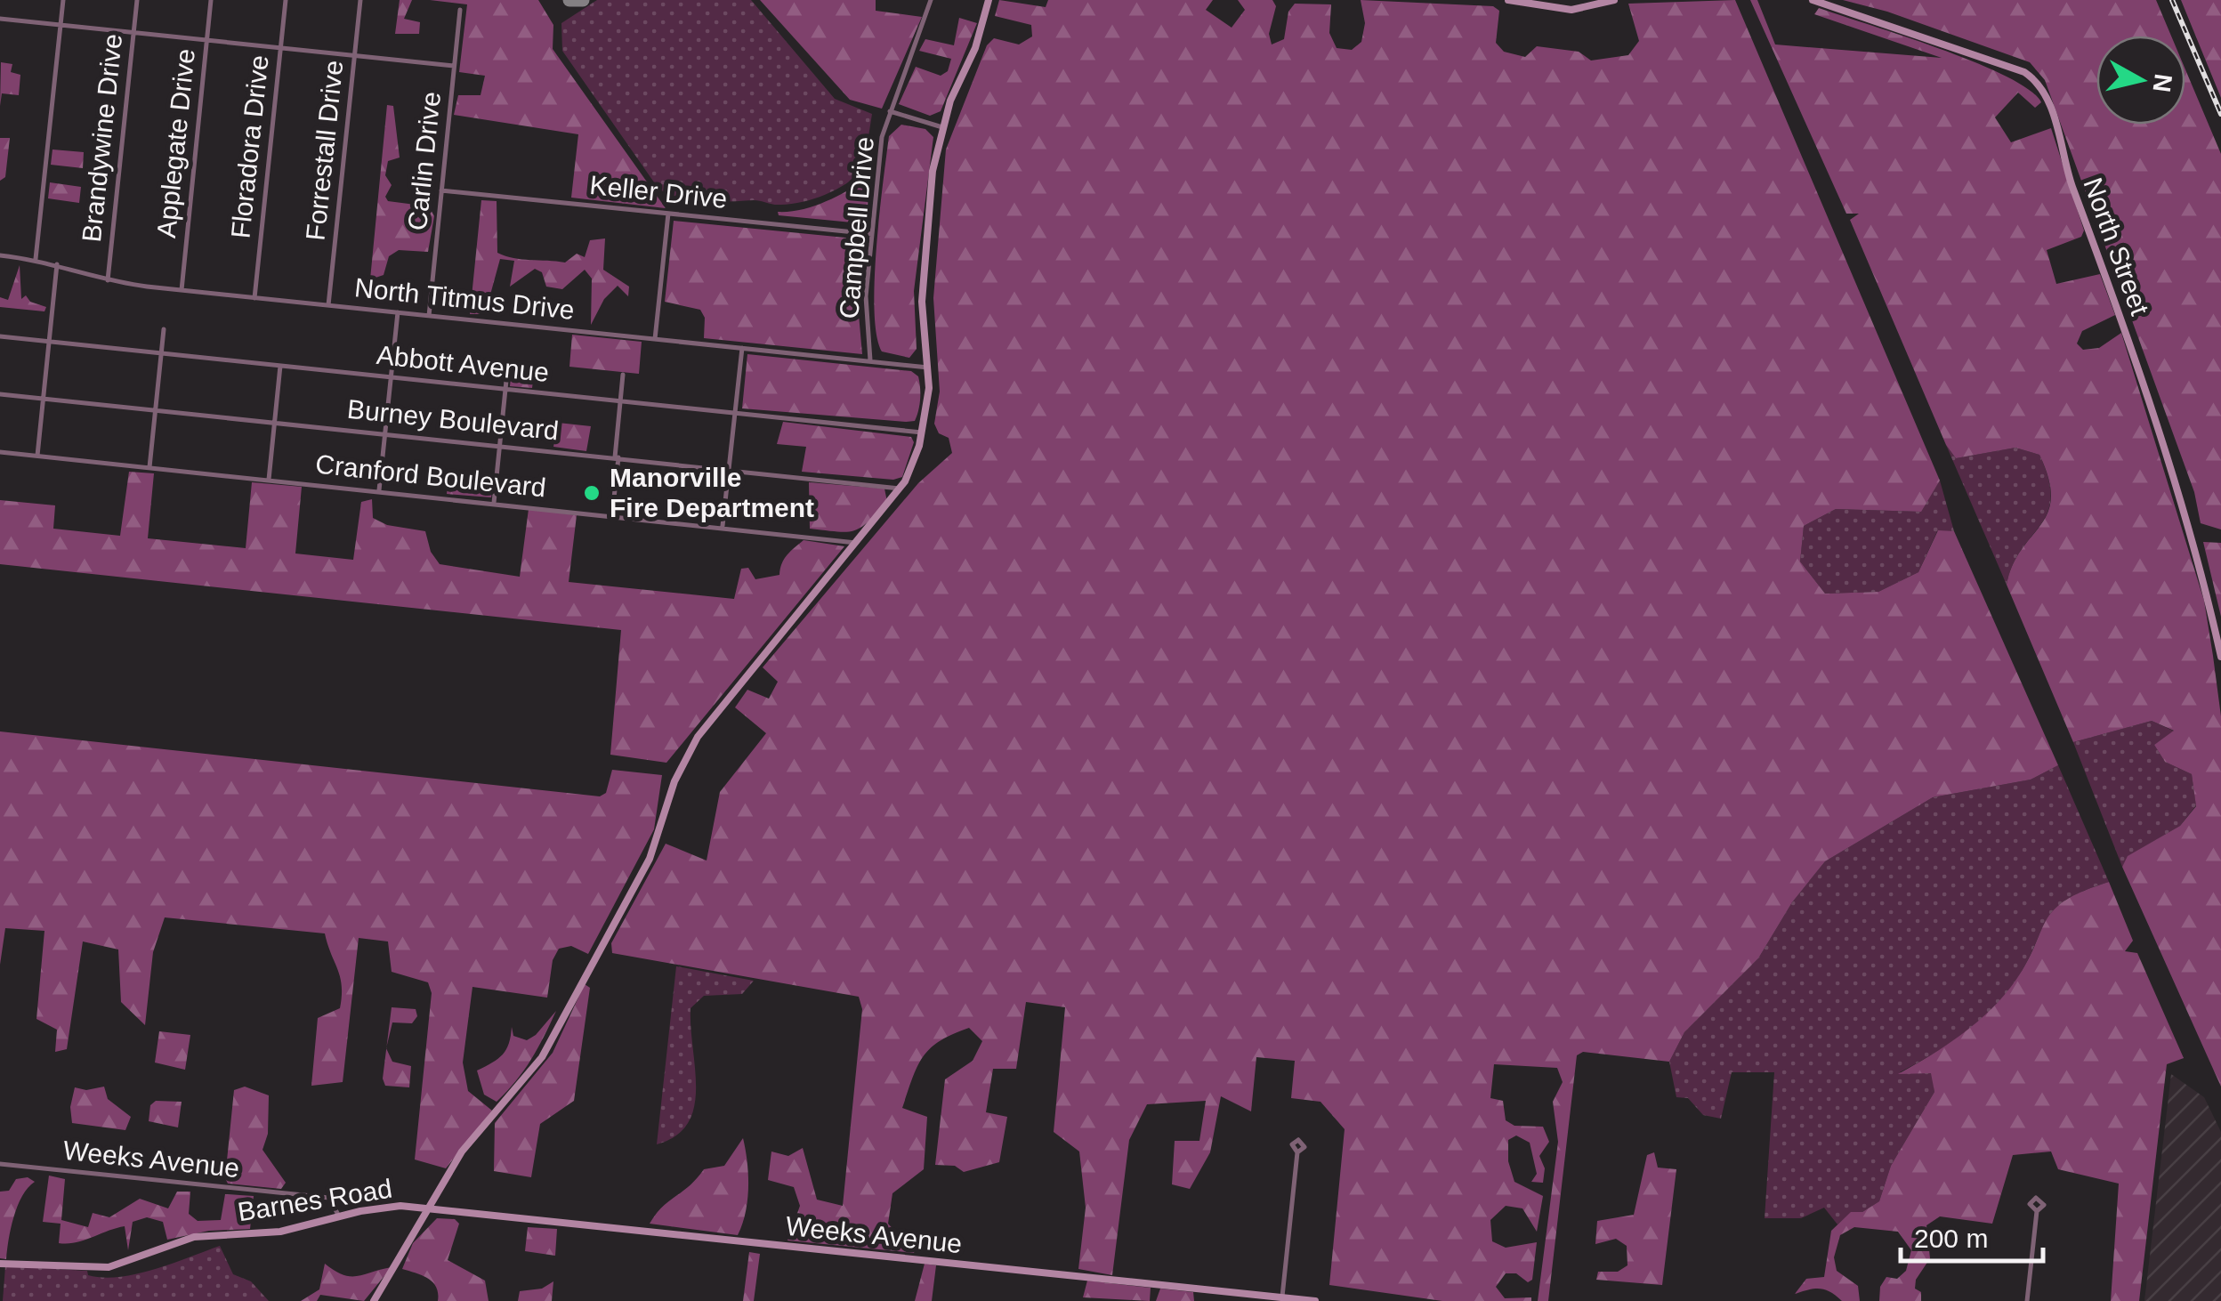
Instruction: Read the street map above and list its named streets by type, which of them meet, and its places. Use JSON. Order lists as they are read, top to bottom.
{
  "streets": {
    "street": [
      "Brandywine Drive",
      "Applegate Drive",
      "Floradora Drive",
      "Forrestall Drive",
      "Carlin Drive",
      "Keller Drive",
      "Campbell Drive",
      "North Street",
      "North Titmus Drive",
      "Abbott Avenue",
      "Burney Boulevard",
      "Cranford Boulevard",
      "Weeks Avenue",
      "Barnes Road"
    ]
  },
  "crossings": [
    ["Brandywine Drive", "North Titmus Drive"],
    ["Applegate Drive", "North Titmus Drive"],
    ["Floradora Drive", "North Titmus Drive"],
    ["Forrestall Drive", "North Titmus Drive"],
    ["Carlin Drive", "Keller Drive"],
    ["Carlin Drive", "North Titmus Drive"],
    ["Keller Drive", "Campbell Drive"],
    ["Campbell Drive", "North Titmus Drive"],
    ["Weeks Avenue", "Barnes Road"]
  ],
  "places": ["Manorville Fire Department"],
  "scale_bar": "200 m",
  "north": "right"
}
